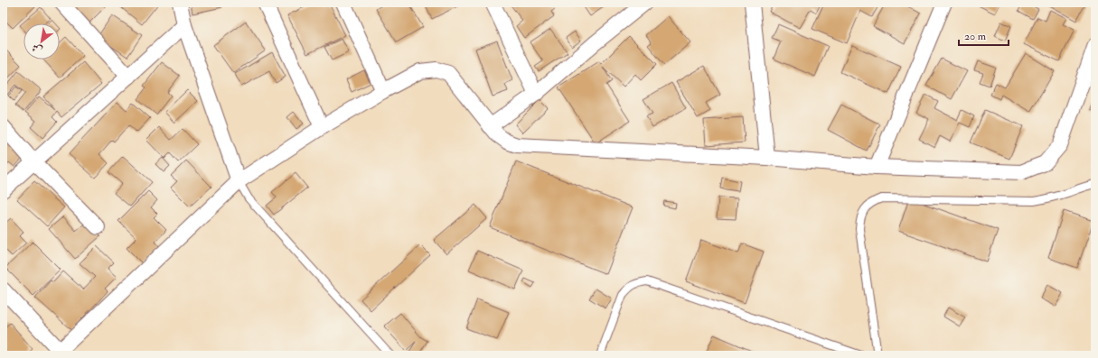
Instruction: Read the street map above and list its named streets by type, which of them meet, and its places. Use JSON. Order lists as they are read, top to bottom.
{
  "scale_bar": "20 m",
  "north": "bottom left"
}
